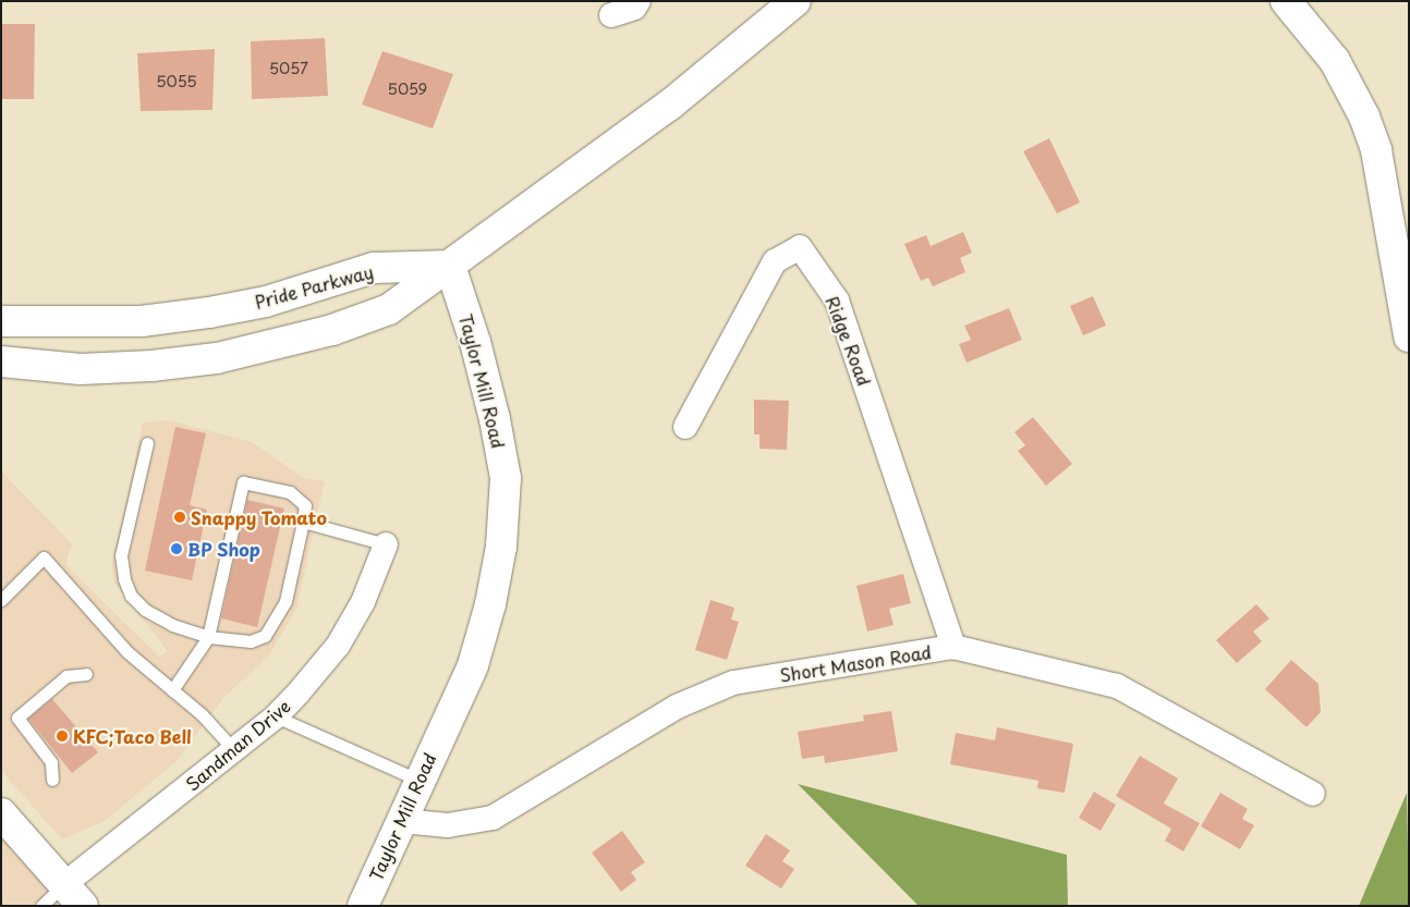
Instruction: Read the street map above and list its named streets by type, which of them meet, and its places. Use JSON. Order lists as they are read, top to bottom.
{
  "streets": {
    "main road": ["Pride Parkway", "Taylor Mill Road"],
    "street": ["Ridge Road", "Short Mason Road", "Sandman Drive"]
  },
  "crossings": [
    ["Pride Parkway", "Taylor Mill Road"],
    ["Ridge Road", "Short Mason Road"],
    ["Taylor Mill Road", "Short Mason Road"]
  ],
  "places": ["Snappy Tomato", "BP Shop", "KFC;Taco Bell"],
  "house_numbers": ["5057", "5055", "5059"]
}
